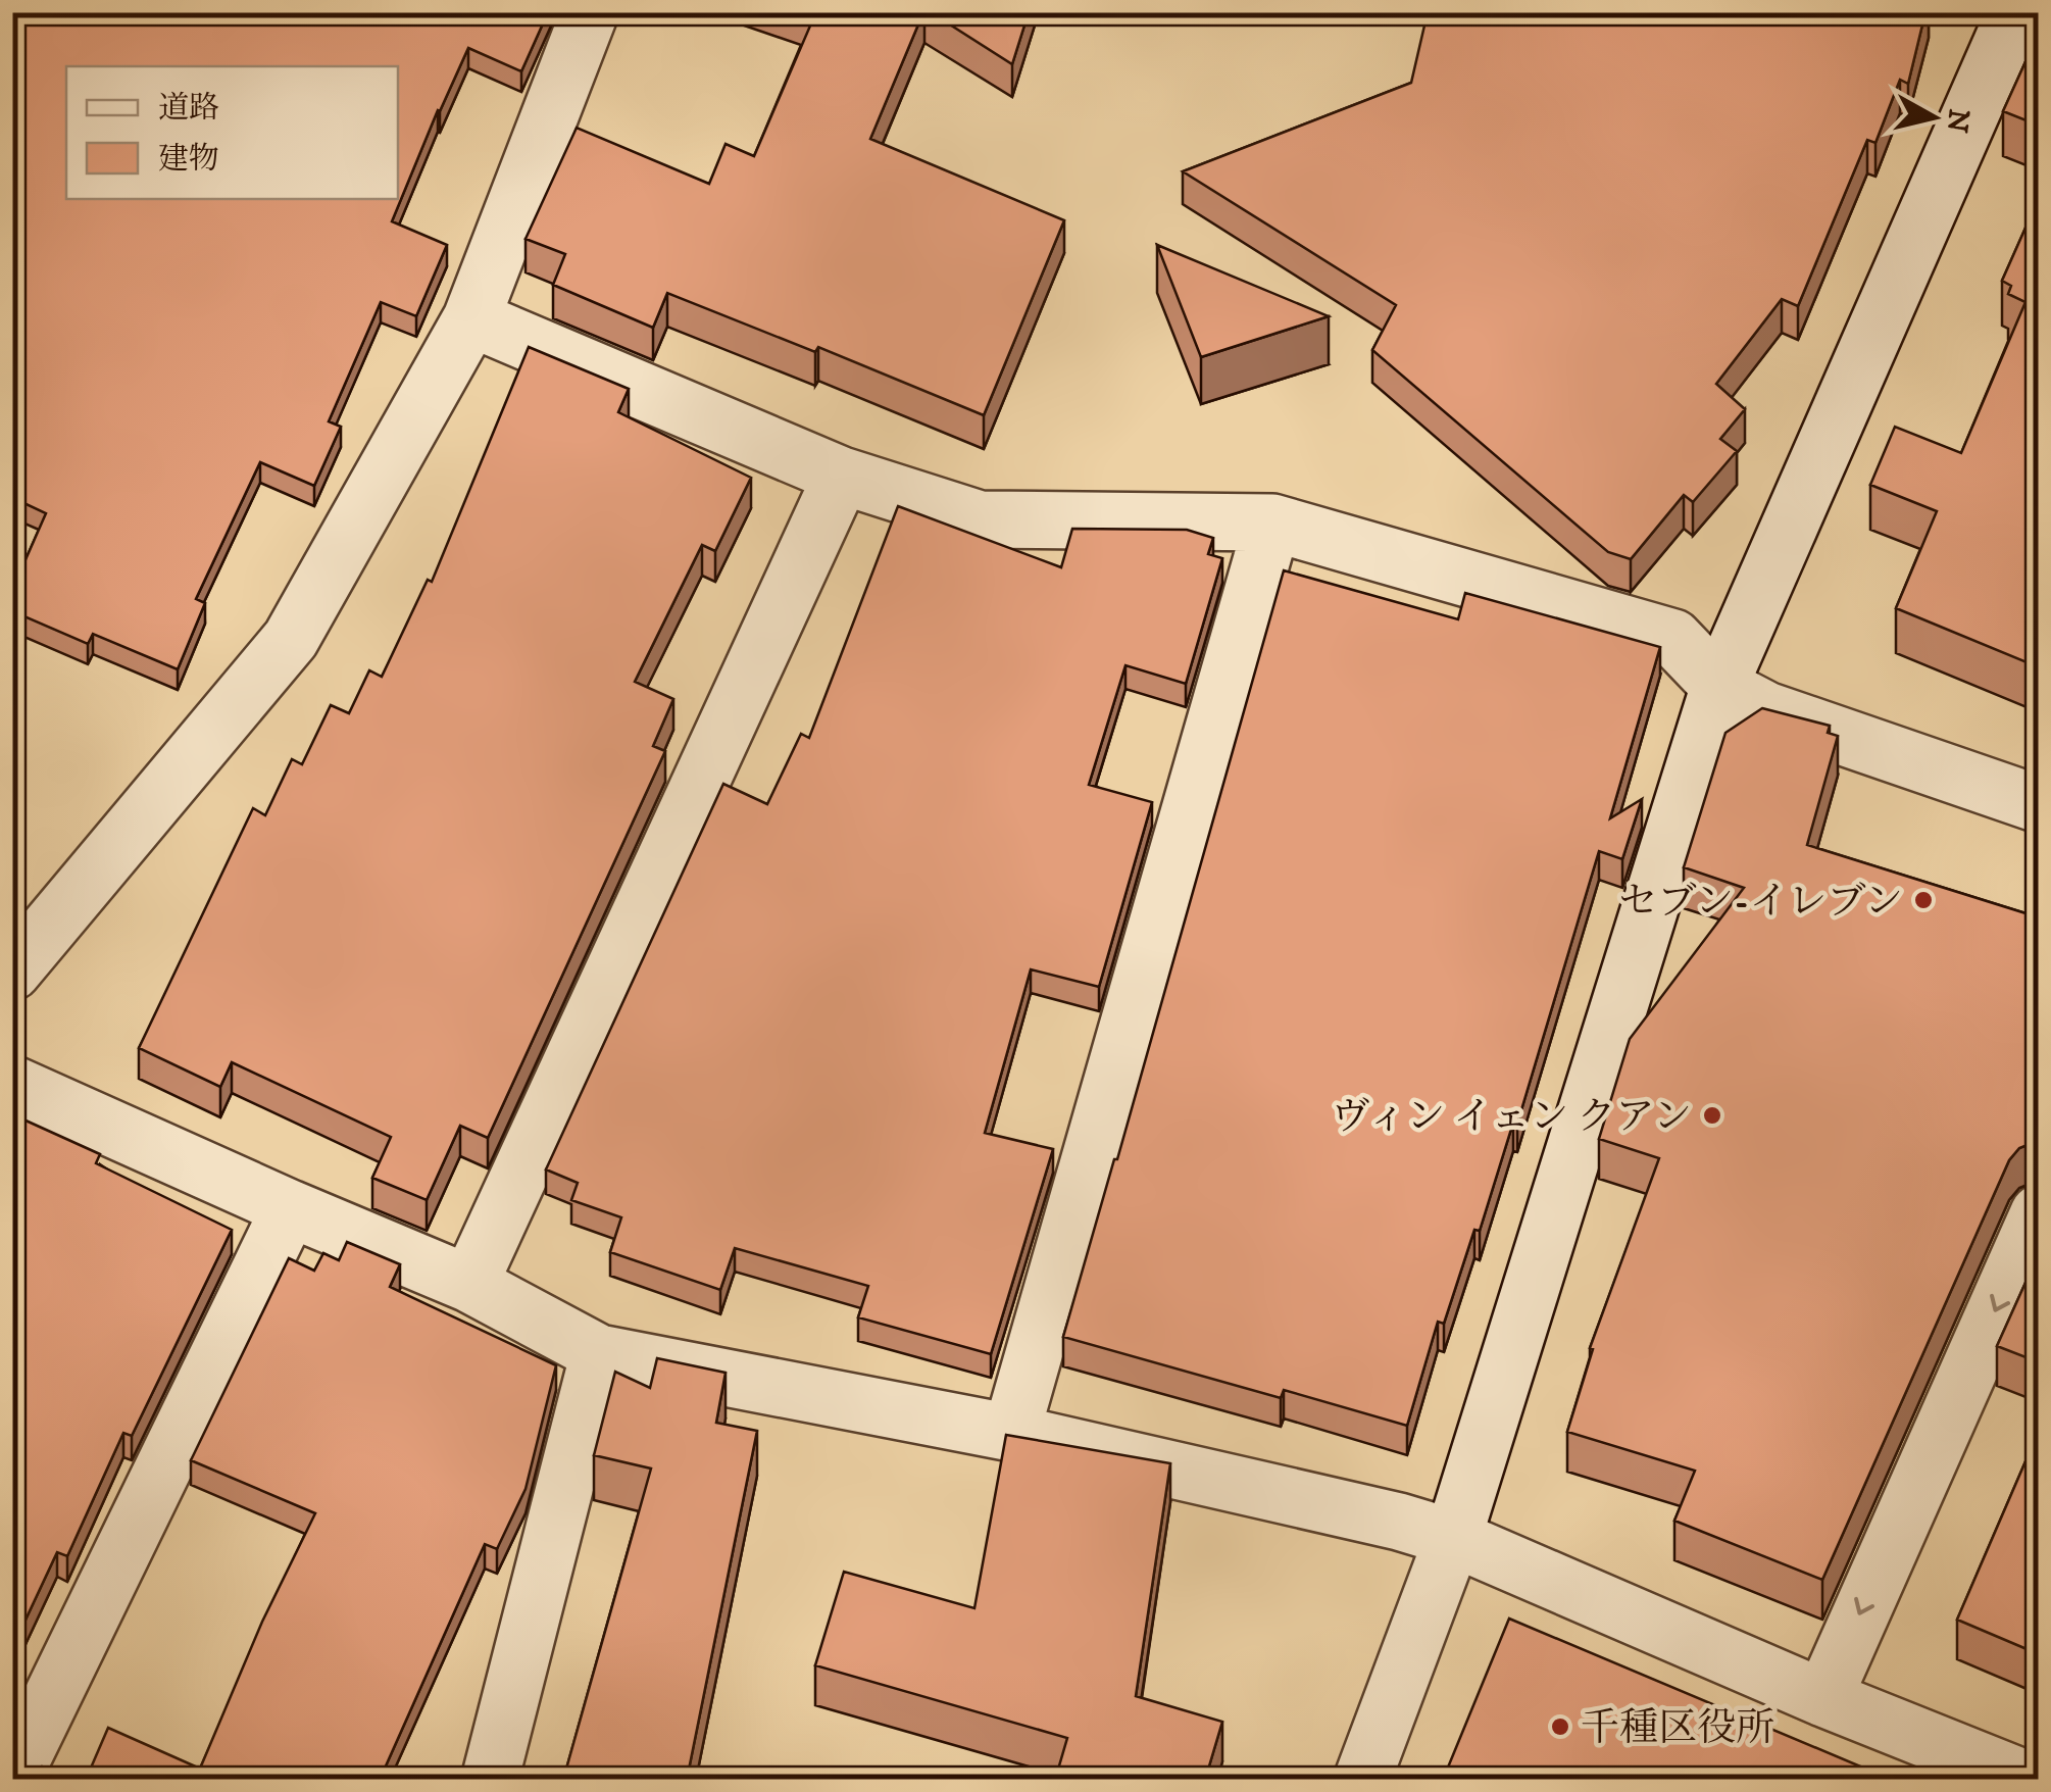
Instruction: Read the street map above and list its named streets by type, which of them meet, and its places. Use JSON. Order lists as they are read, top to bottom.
{
  "places": ["セブン-イレブン", "ヴィン イェン クアン", "千種区役所"],
  "legend": ["道路", "建物"],
  "north": "right"
}
